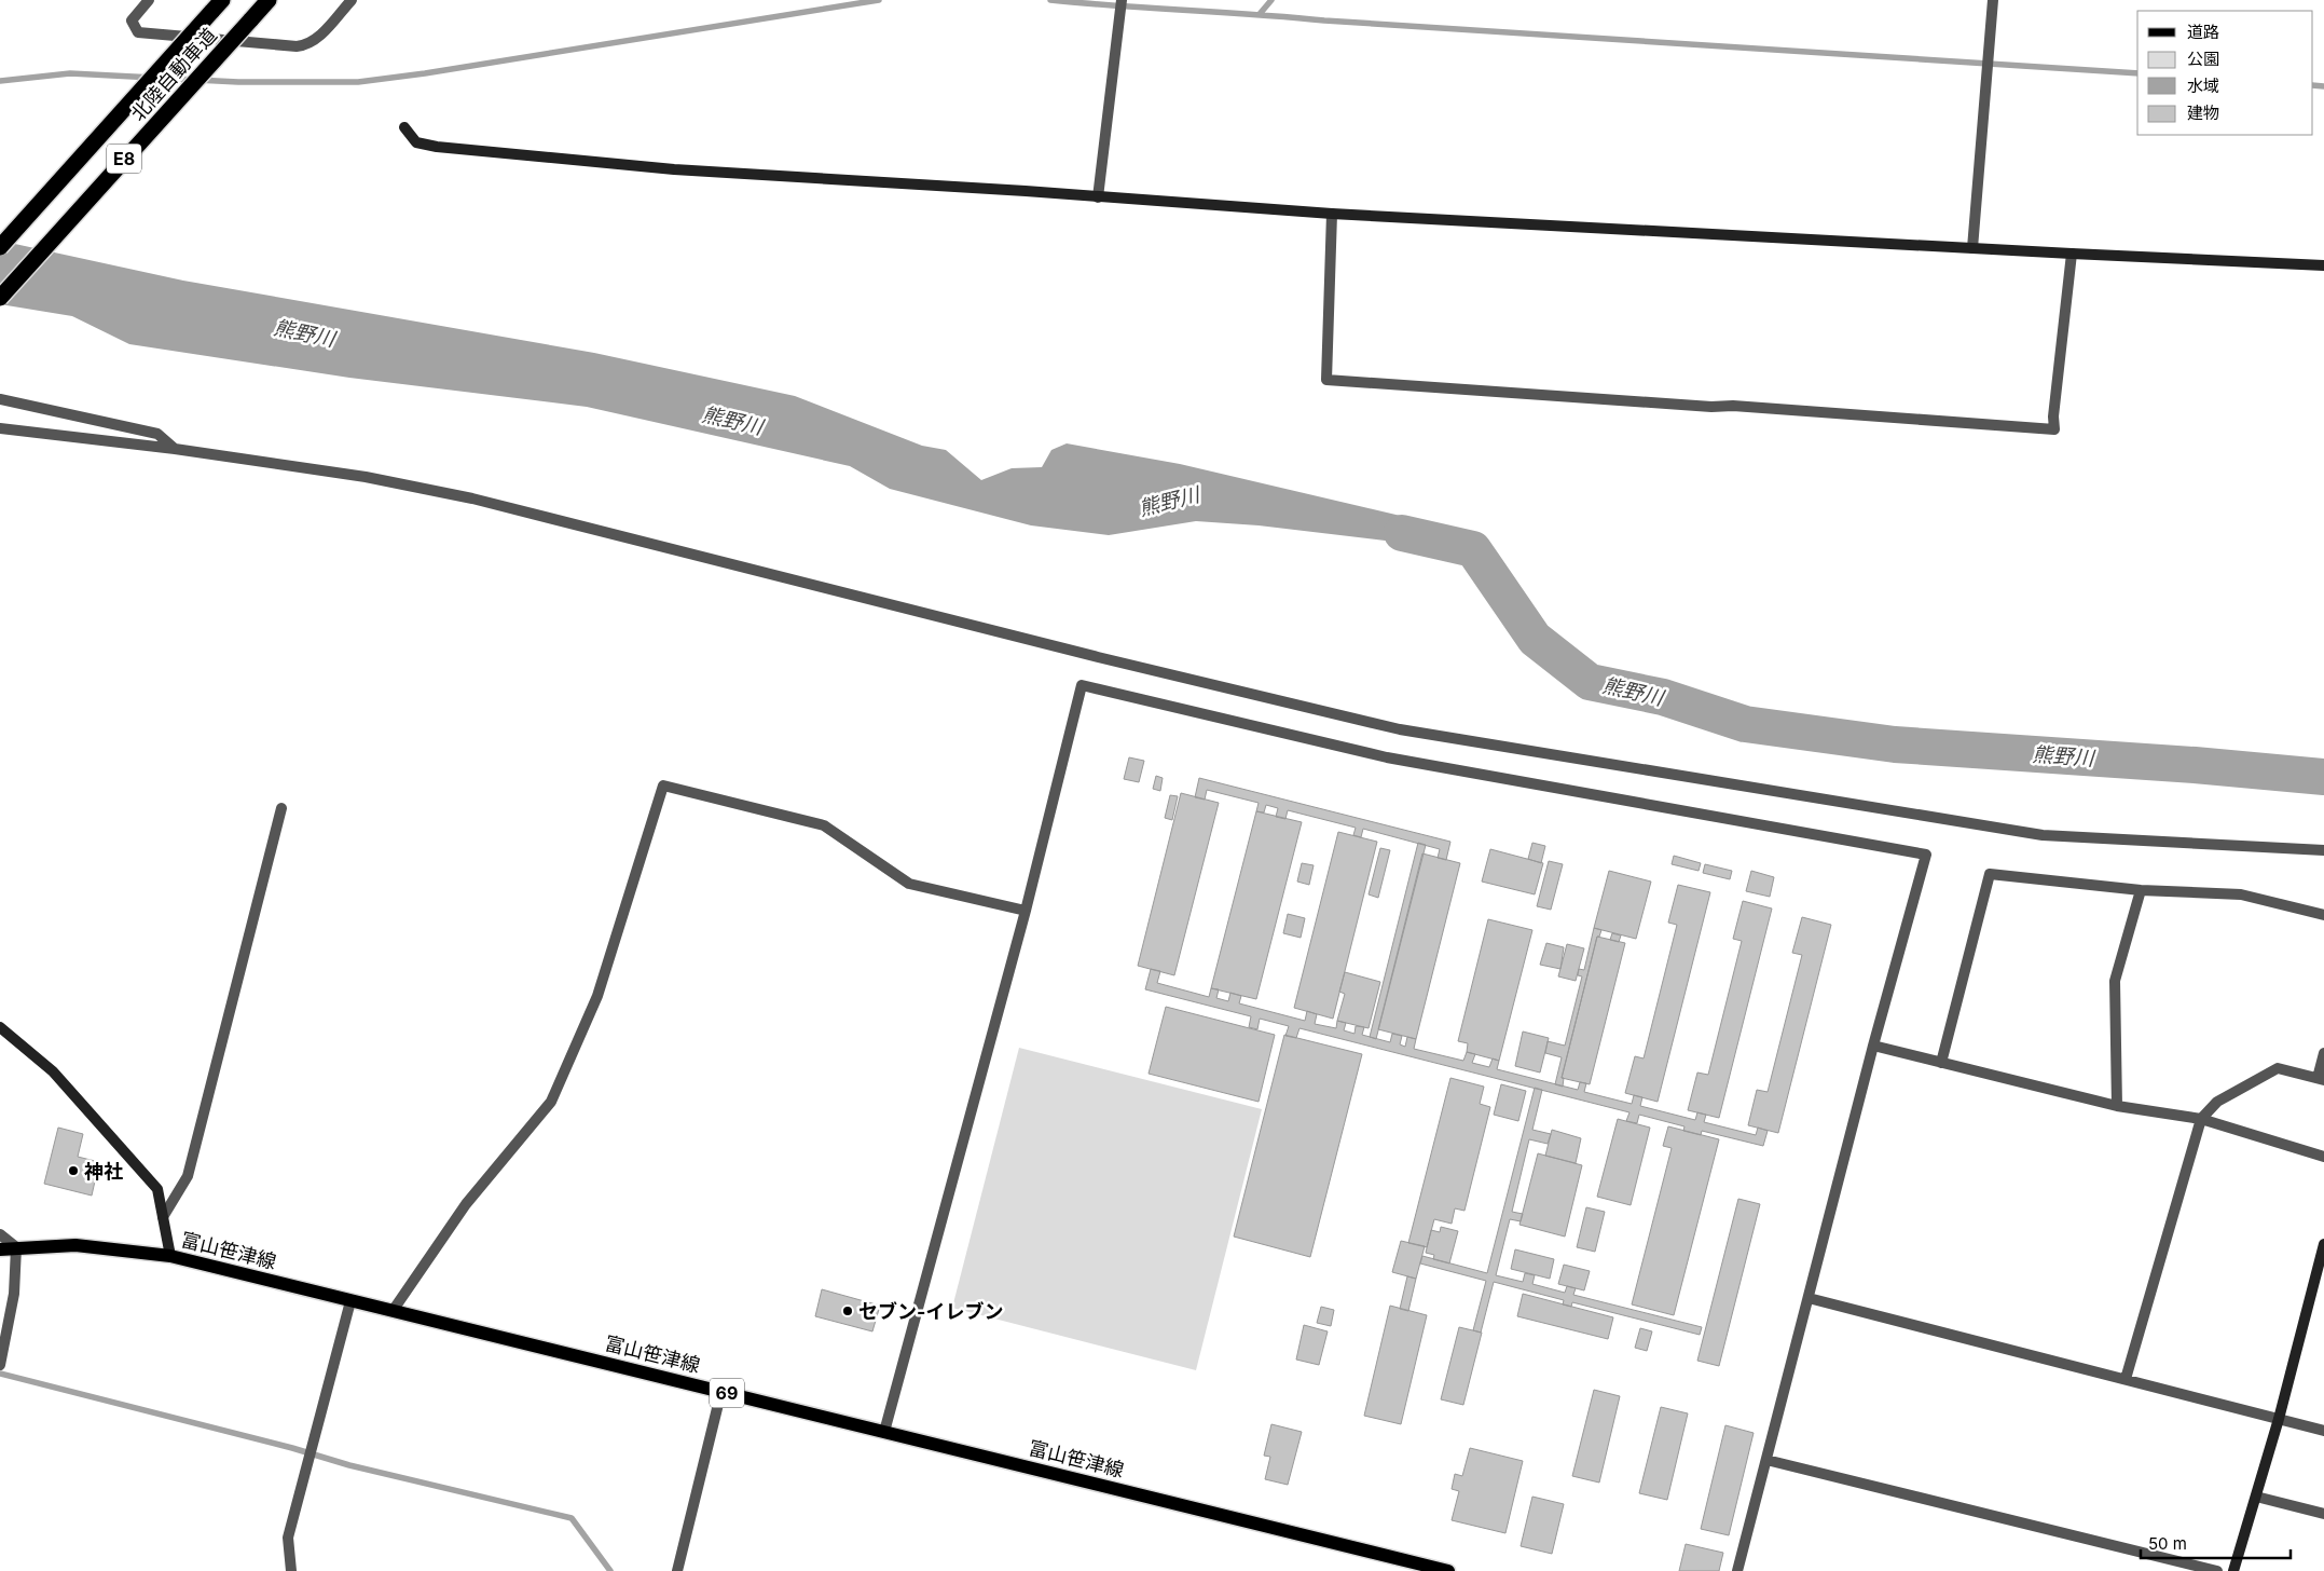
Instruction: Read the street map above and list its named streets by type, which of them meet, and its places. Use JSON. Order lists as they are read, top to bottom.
{
  "streets": {
    "highway": ["北陸自動車道", "E8"],
    "main road": ["富山笹津線", "69"]
  },
  "water": ["熊野川"],
  "places": ["神社", "セブン-イレブン"],
  "legend": [
    "道路",
    "公園",
    "水域",
    "建物"
  ],
  "scale_bar": "50 m"
}
